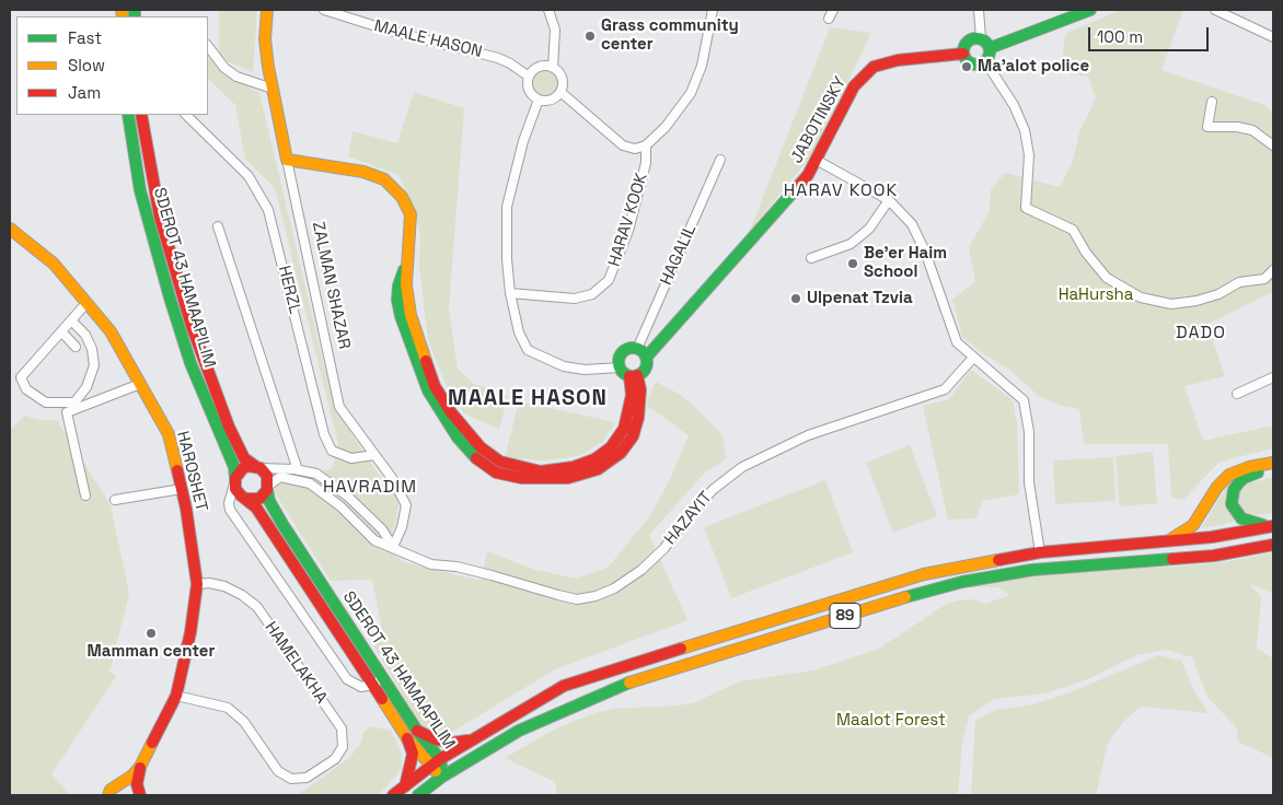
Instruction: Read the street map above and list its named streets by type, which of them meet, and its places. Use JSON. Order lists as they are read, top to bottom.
{
  "streets": {
    "main road": [
      "JABOTINSKY",
      "SDEROT 43 HAMAAPILIM",
      "ZALMAN SHAZAR",
      "HAROSHET",
      "89"
    ],
    "street": [
      "MAALE HASON",
      "HARAV KOOK",
      "HAGALIL",
      "HERZL",
      "HAZAYIT",
      "HAMELAKHA"
    ]
  },
  "crossings": [
    ["JABOTINSKY", "HAGALIL"],
    ["SDEROT 43 HAMAAPILIM", "HAZAYIT"],
    ["SDEROT 43 HAMAAPILIM", "89"],
    ["ZALMAN SHAZAR", "HERZL"],
    ["ZALMAN SHAZAR", "HAZAYIT"],
    ["HAROSHET", "HAMELAKHA"]
  ],
  "districts": [
    "HARAV KOOK",
    "DADO",
    "MAALE HASON",
    "HAVRADIM"
  ],
  "parks": ["HaHursha", "Maalot Forest"],
  "places": [
    "Grass community center",
    "Ma'alot police",
    "Be'er Haim School",
    "Ulpenat Tzvia",
    "Mamman center"
  ],
  "legend": ["Fast", "Slow", "Jam"],
  "scale_bar": "100 m"
}
